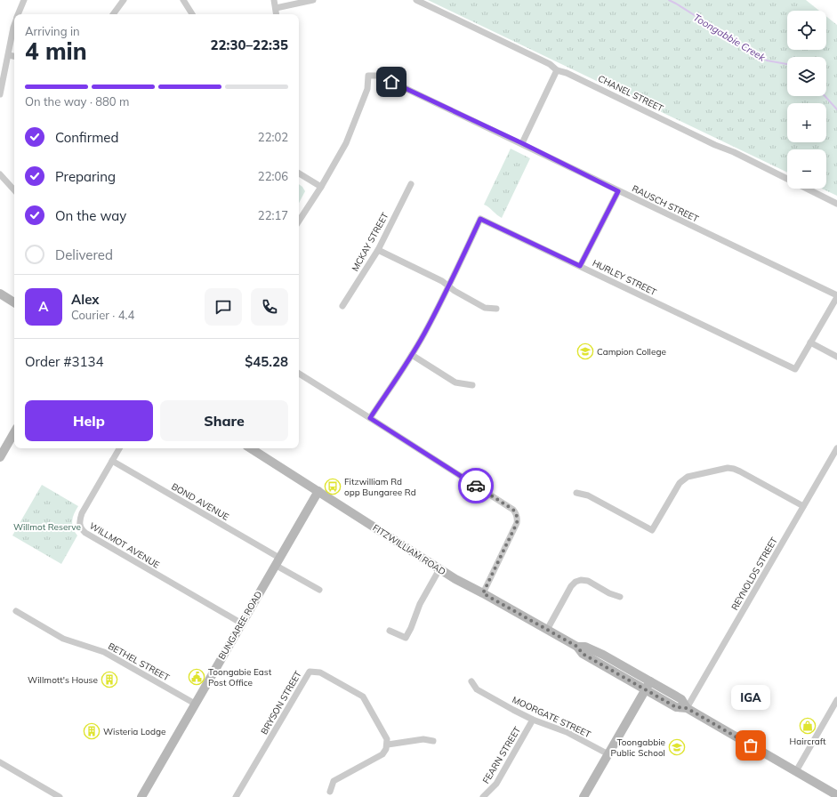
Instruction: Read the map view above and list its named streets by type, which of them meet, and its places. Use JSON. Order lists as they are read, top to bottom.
{
  "streets": {
    "main road": ["FITZWILLIAM ROAD", "BUNGAREE ROAD"],
    "street": [
      "CHANEL STREET",
      "RAUSCH STREET",
      "MCKAY STREET",
      "HURLEY STREET",
      "BOND AVENUE",
      "WILLMOT AVENUE",
      "REYNOLDS STREET",
      "BETHEL STREET",
      "BRYSON STREET",
      "MOORGATE STREET",
      "FEARN STREET"
    ]
  },
  "crossings": [
    ["RAUSCH STREET", "HURLEY STREET"],
    ["BOND AVENUE", "WILLMOT AVENUE"],
    ["BOND AVENUE", "BUNGAREE ROAD"],
    ["WILLMOT AVENUE", "BUNGAREE ROAD"],
    ["FITZWILLIAM ROAD", "REYNOLDS STREET"],
    ["FITZWILLIAM ROAD", "BUNGAREE ROAD"],
    ["BUNGAREE ROAD", "BETHEL STREET"],
    ["MOORGATE STREET", "FEARN STREET"]
  ],
  "water": ["Toongabbie Creek"],
  "parks": ["Willmot Reserve"],
  "places": {
    "school or university": ["Campion College", "Toongabbie Public School"],
    "bus stop": ["Fitzwilliam Rd opp Bungaree Rd"],
    "public building": ["Toongabie East Post Office"],
    "building": ["Willmott's House", "Wisteria Lodge"],
    "shop": ["Haircraft"],
    "other": ["IGA"]
  },
  "page": {
    "map_buttons": ["+", "−"],
    "heading": ["4 min", "Arriving in", "22:30–22:35"],
    "panel": [
      "Alex",
      "Courier · 4.4",
      "Order #3134",
      "$45.28"
    ],
    "bar": "On the way · 880 m",
    "list": [
      ["Confirmed", "22:02"],
      ["Preparing", "22:06"],
      ["On the way", "22:17"],
      "Delivered"
    ],
    "round": "A",
    "buttons": ["Help", "Share"],
    "bubble": "IGA"
  }
}
